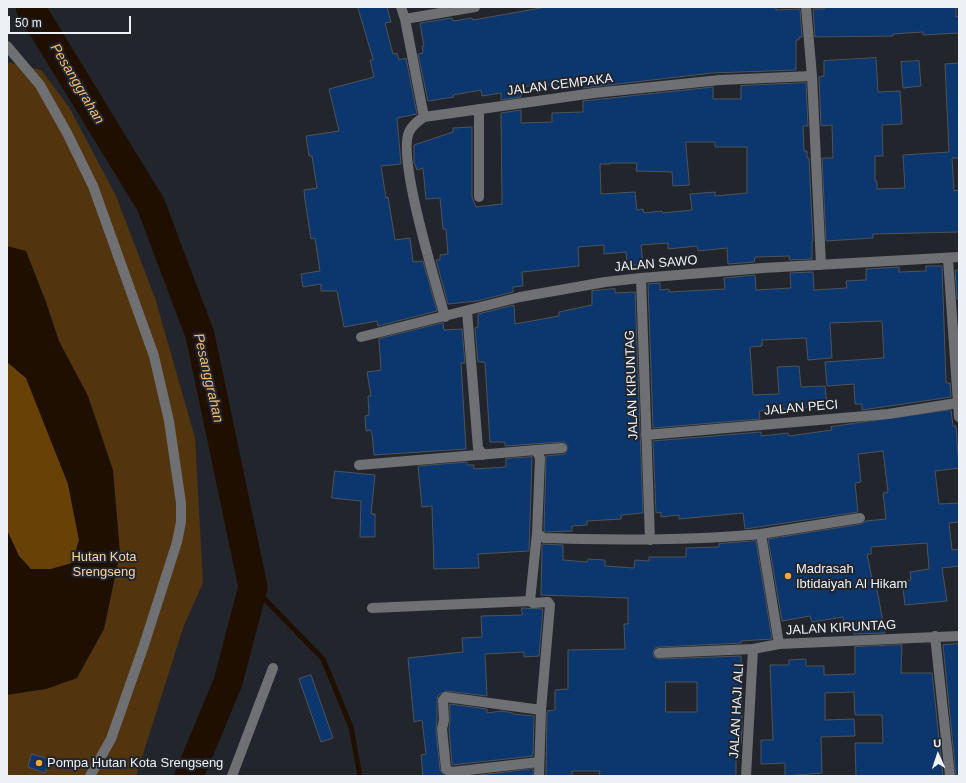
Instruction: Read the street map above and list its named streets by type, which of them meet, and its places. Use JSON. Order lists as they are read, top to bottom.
{
  "streets": {
    "street": [
      "JALAN CEMPAKA",
      "JALAN SAWO",
      "JALAN KIRUNTAG",
      "JALAN PECI",
      "JALAN HAJI ALI"
    ]
  },
  "crossings": [
    ["JALAN SAWO", "JALAN KIRUNTAG"],
    ["JALAN KIRUNTAG", "JALAN PECI"],
    ["JALAN KIRUNTAG", "JALAN HAJI ALI"]
  ],
  "water": ["Pesanggrahan"],
  "parks": ["Hutan Kota Srengseng"],
  "places": ["Madrasah Ibtidaiyah Al Hikam", "Pompa Hutan Kota Srengseng"],
  "scale_bar": "50 m",
  "north": "top"
}
